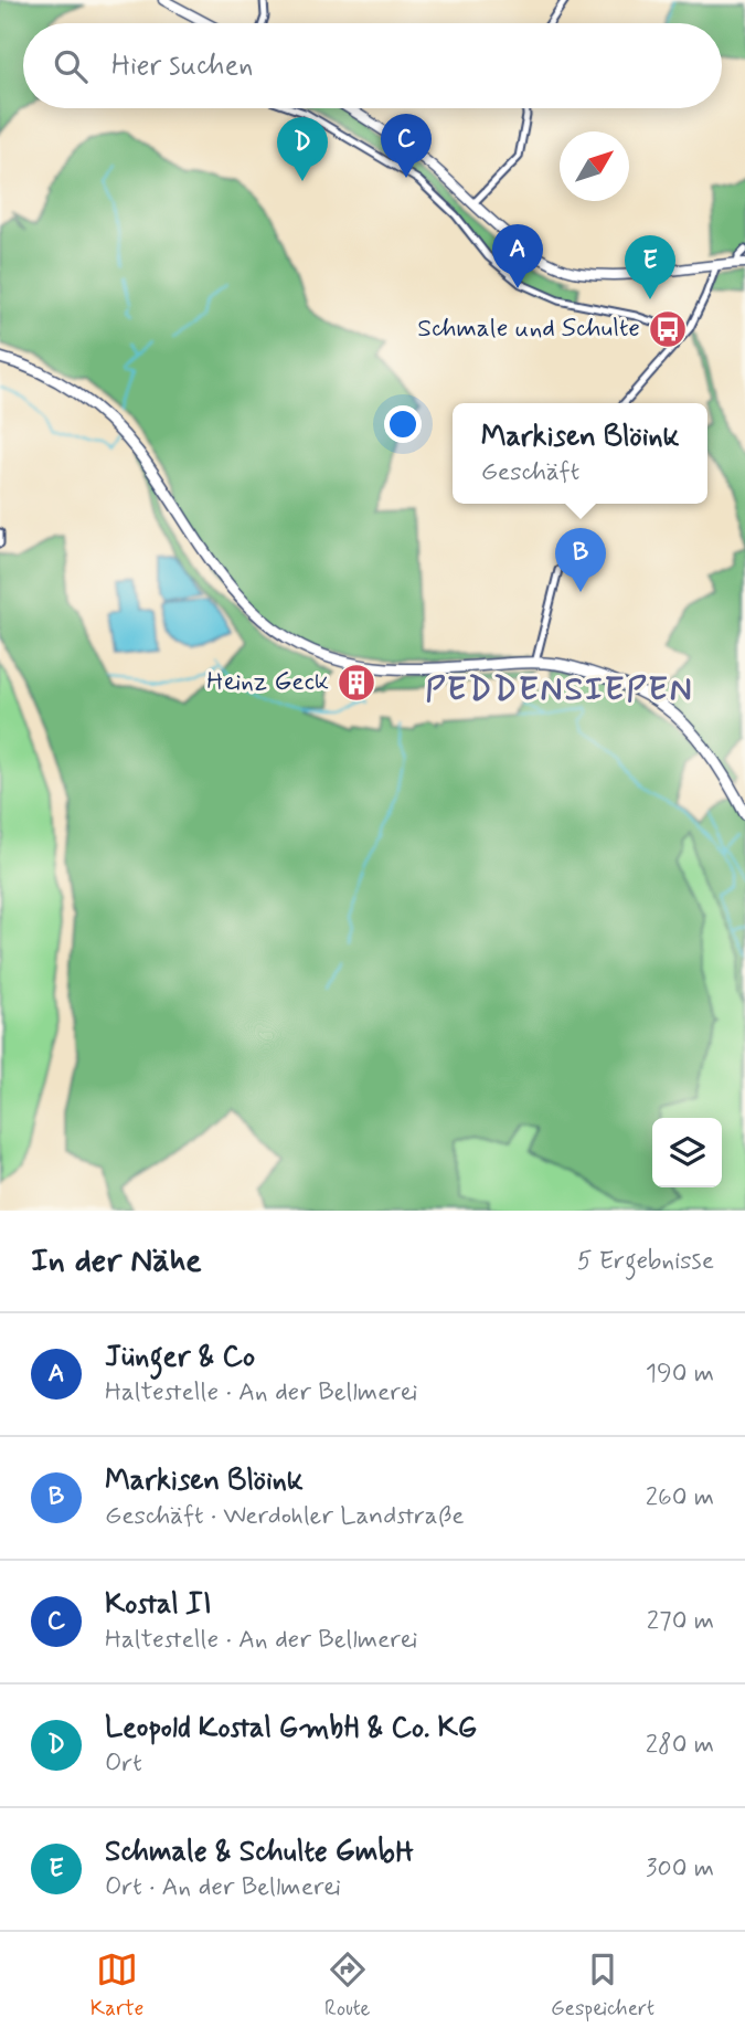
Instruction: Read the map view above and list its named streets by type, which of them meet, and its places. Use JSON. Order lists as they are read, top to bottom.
{
  "districts": ["PEDDENSIEPEN"],
  "places": {
    "bus stop": ["Schmale und Schulte"],
    "building": ["Heinz Geck"]
  },
  "north": "top right",
  "page": {
    "search": "Hier suchen",
    "pins": [
      "C",
      "D",
      "A",
      "E",
      "B"
    ],
    "popup": ["Markisen Blöink", "Geschäft"],
    "heading": ["In der Nähe", "5 Ergebnisse"],
    "list": [
      {
        "mark": "A",
        "name": "Jünger & Co",
        "note": "Haltestelle · An der Bellmerei",
        "value": "190 m"
      },
      {
        "mark": "B",
        "name": "Markisen Blöink",
        "note": "Geschäft · Werdohler Landstraße",
        "value": "260 m"
      },
      {
        "mark": "C",
        "name": "Kostal II",
        "note": "Haltestelle · An der Bellmerei",
        "value": "270 m"
      },
      {
        "mark": "D",
        "name": "Leopold Kostal GmbH & Co. KG",
        "note": "Ort",
        "value": "280 m"
      },
      {
        "mark": "E",
        "name": "Schmale & Schulte GmbH",
        "note": "Ort · An der Bellmerei",
        "value": "300 m"
      }
    ],
    "nav": ["Karte", "Route", "Gespeichert"]
  }
}
